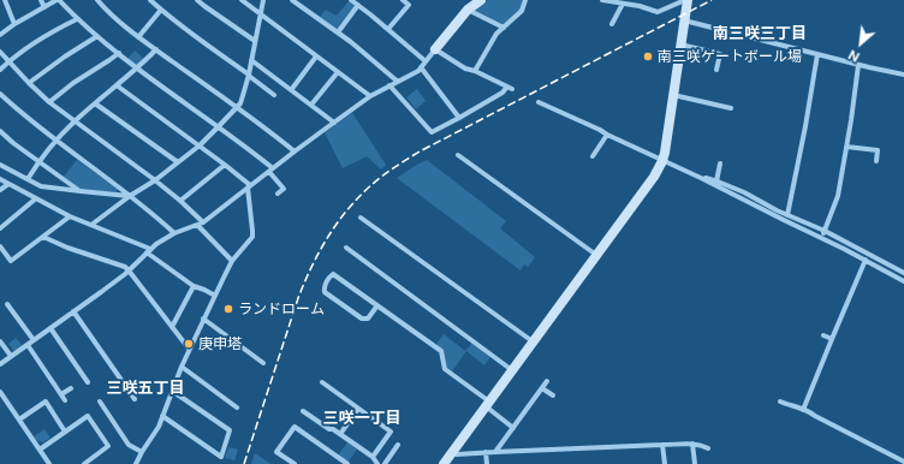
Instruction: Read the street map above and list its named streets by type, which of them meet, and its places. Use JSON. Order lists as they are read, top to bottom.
{
  "districts": ["南三咲三丁目", "三咲五丁目", "三咲一丁目"],
  "places": ["南三咲ゲートボール場", "ランドローム", "庚申塔"],
  "north": "bottom left"
}
